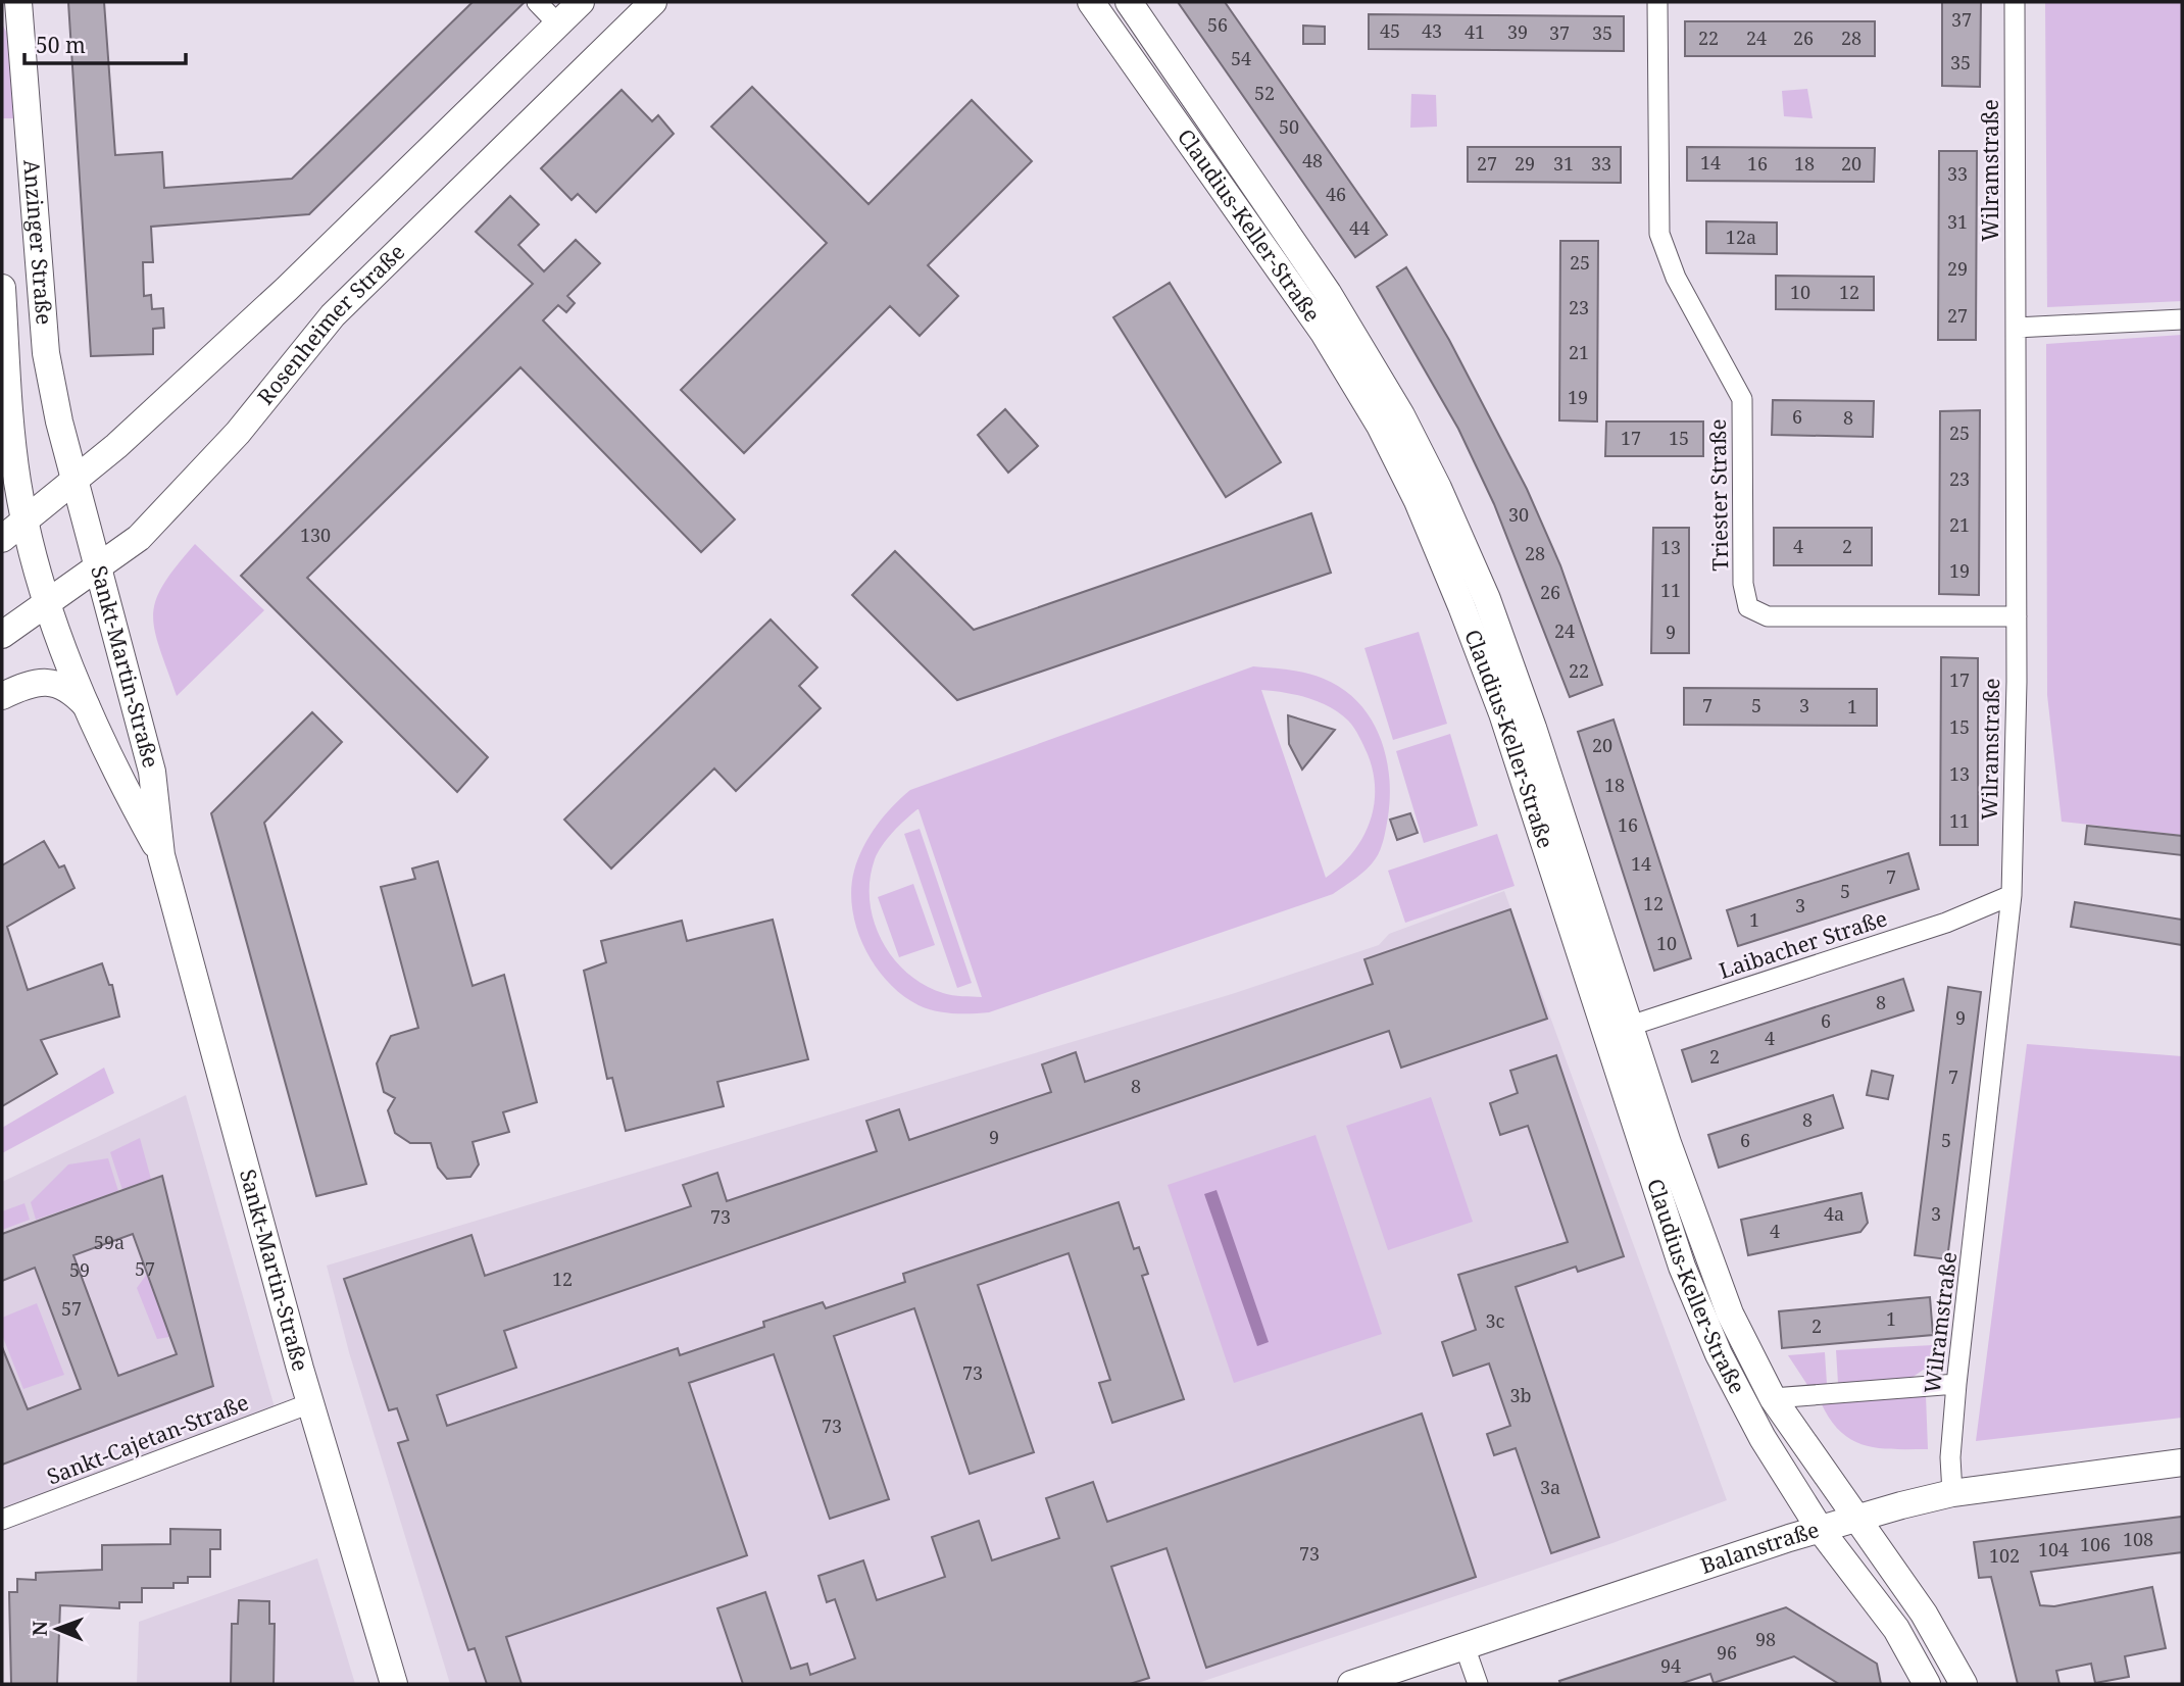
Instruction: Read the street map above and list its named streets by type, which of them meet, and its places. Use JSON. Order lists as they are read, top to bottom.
{
  "streets": {
    "main road": [
      "Claudius-Keller-Straße",
      "Anzinger Straße",
      "Rosenheimer Straße",
      "Sankt-Martin-Straße",
      "Balanstraße"
    ],
    "street": [
      "Wilramstraße",
      "Triester Straße",
      "Laibacher Straße",
      "Sankt-Cajetan-Straße"
    ]
  },
  "crossings": [
    ["Wilramstraße", "Triester Straße"],
    ["Wilramstraße", "Laibacher Straße"],
    ["Wilramstraße", "Balanstraße"],
    ["Claudius-Keller-Straße", "Laibacher Straße"],
    ["Claudius-Keller-Straße", "Balanstraße"],
    ["Anzinger Straße", "Sankt-Martin-Straße"],
    ["Rosenheimer Straße", "Sankt-Martin-Straße"],
    ["Sankt-Martin-Straße", "Sankt-Cajetan-Straße"]
  ],
  "house_numbers": [
    "37",
    "56",
    "45",
    "43",
    "41",
    "39",
    "37",
    "35",
    "22",
    "24",
    "26",
    "28",
    "54",
    "35",
    "52",
    "50",
    "48",
    "14",
    "27",
    "29",
    "31",
    "33",
    "16",
    "18",
    "20",
    "33",
    "46",
    "31",
    "44",
    "12a",
    "25",
    "29",
    "10",
    "12",
    "23",
    "27",
    "21",
    "19",
    "6",
    "8",
    "25",
    "17",
    "15",
    "23",
    "30",
    "21",
    "130",
    "4",
    "2",
    "13",
    "28",
    "19",
    "11",
    "26",
    "24",
    "9",
    "22",
    "17",
    "7",
    "5",
    "3",
    "1",
    "15",
    "20",
    "13",
    "18",
    "11",
    "16",
    "14",
    "7",
    "5",
    "12",
    "3",
    "1",
    "10",
    "8",
    "9",
    "6",
    "4",
    "2",
    "7",
    "8",
    "8",
    "9",
    "6",
    "5",
    "4a",
    "3",
    "73",
    "4",
    "59a",
    "57",
    "59",
    "12",
    "57",
    "1",
    "3c",
    "2",
    "73",
    "3b",
    "73",
    "3a",
    "108",
    "106",
    "104",
    "73",
    "102",
    "98",
    "96",
    "94"
  ],
  "scale_bar": "50 m",
  "north": "left"
}
